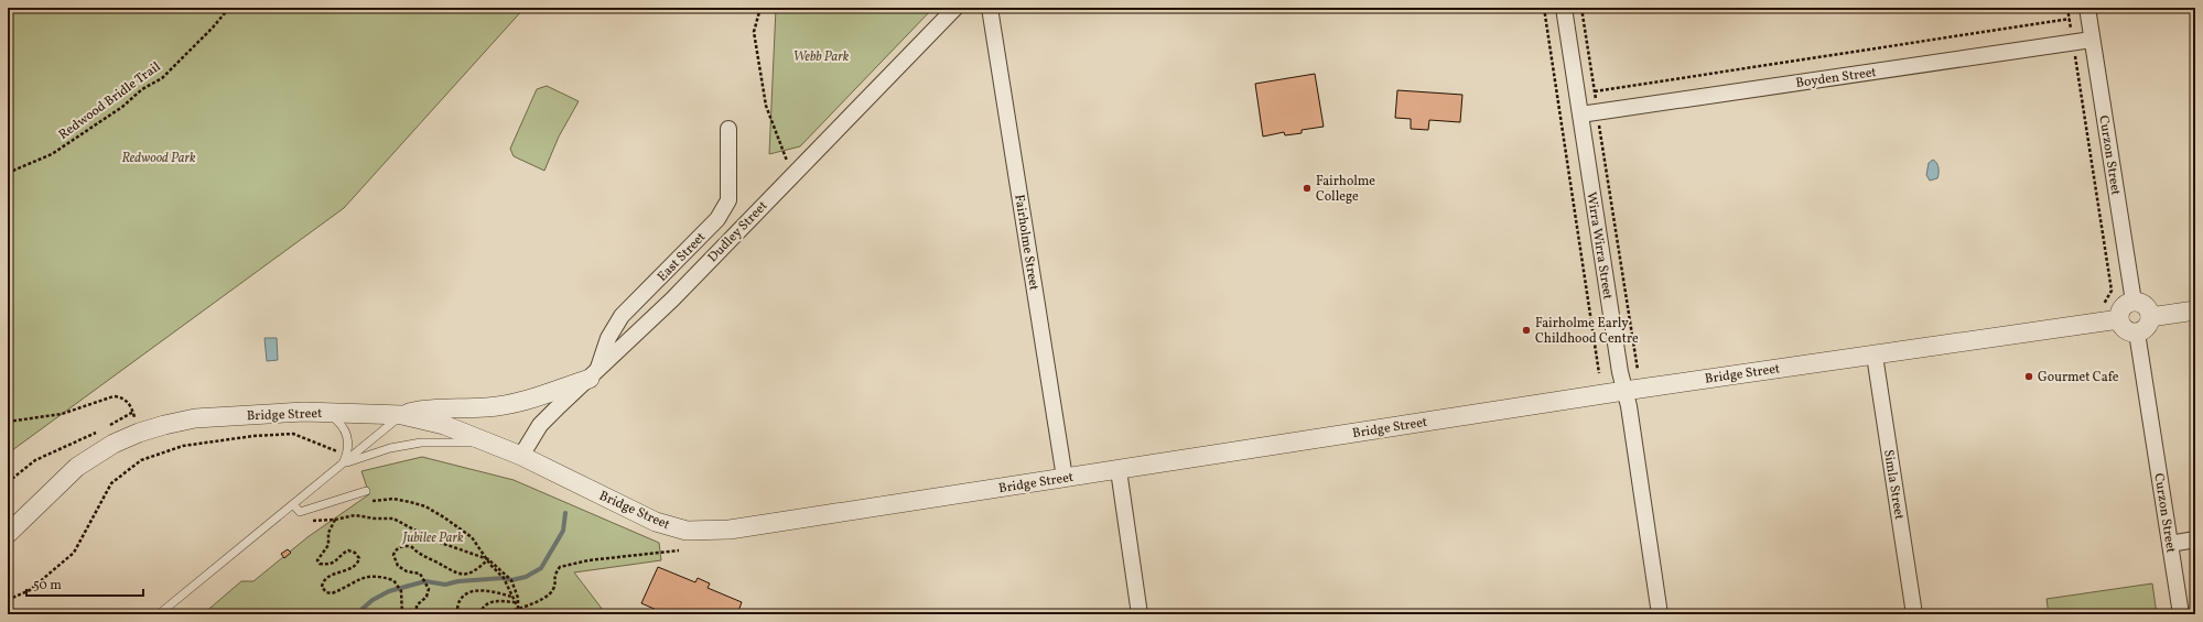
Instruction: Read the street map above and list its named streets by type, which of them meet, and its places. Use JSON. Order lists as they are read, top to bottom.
{
  "streets": {
    "street": [
      "Boyden Street",
      "Curzon Street",
      "Dudley Street",
      "Fairholme Street",
      "Wirra Wirra Street",
      "East Street",
      "Bridge Street",
      "Simla Street"
    ],
    "path": ["Redwood Bridle Trail"]
  },
  "crossings": [
    ["Boyden Street", "Curzon Street"],
    ["Boyden Street", "Wirra Wirra Street"],
    ["Curzon Street", "Bridge Street"],
    ["Dudley Street", "East Street"],
    ["Dudley Street", "Bridge Street"],
    ["Fairholme Street", "Bridge Street"],
    ["Wirra Wirra Street", "Bridge Street"],
    ["Bridge Street", "Simla Street"]
  ],
  "parks": ["Webb Park", "Redwood Park", "Jubilee Park"],
  "places": ["Fairholme College", "Fairholme Early Childhood Centre", "Gourmet Cafe"],
  "scale_bar": "50 m"
}
